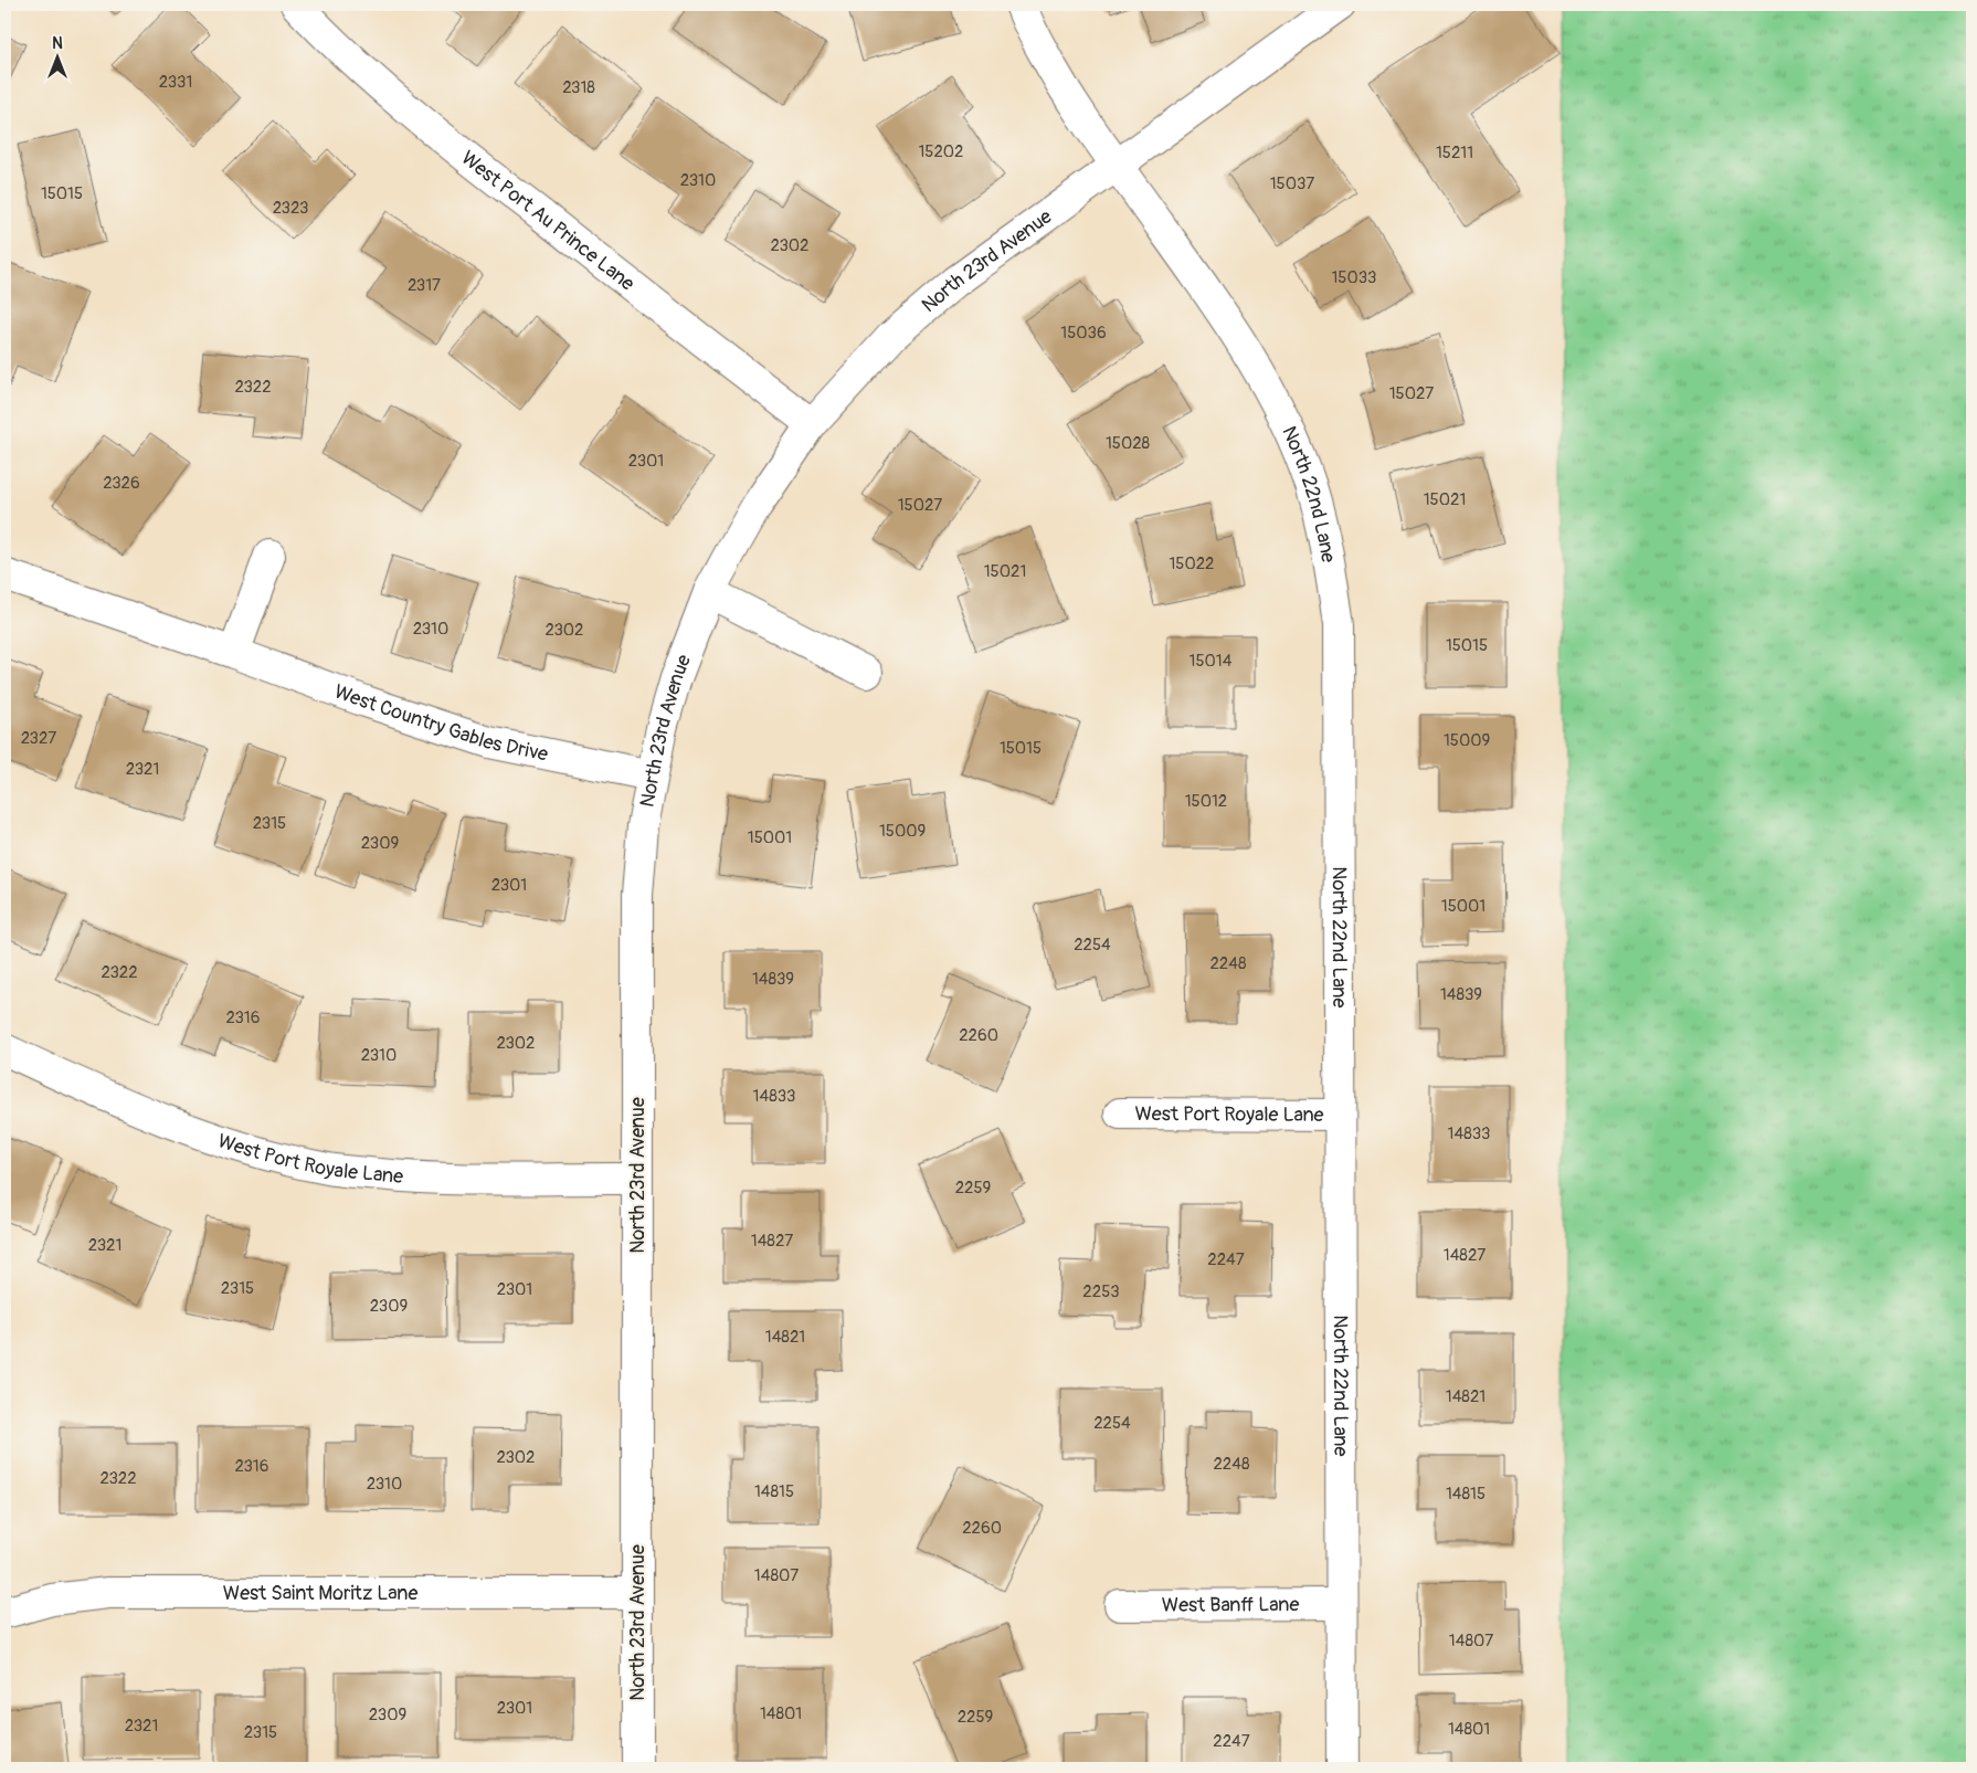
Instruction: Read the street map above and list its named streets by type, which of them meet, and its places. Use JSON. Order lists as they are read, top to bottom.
{
  "streets": {
    "street": [
      "West Port Au Prince Lane",
      "North 23rd Avenue",
      "North 22nd Lane",
      "West Country Gables Drive",
      "West Port Royale Lane",
      "West Saint Moritz Lane",
      "West Banff Lane"
    ]
  },
  "crossings": [
    ["West Port Au Prince Lane", "North 23rd Avenue"],
    ["North 23rd Avenue", "North 22nd Lane"],
    ["North 23rd Avenue", "West Country Gables Drive"],
    ["North 23rd Avenue", "West Port Royale Lane"],
    ["North 23rd Avenue", "West Saint Moritz Lane"],
    ["North 22nd Lane", "West Port Royale Lane"],
    ["North 22nd Lane", "West Banff Lane"]
  ],
  "house_numbers": [
    "2331",
    "2318",
    "15202",
    "15211",
    "2310",
    "15037",
    "15015",
    "2323",
    "2302",
    "15033",
    "2317",
    "15036",
    "2322",
    "15027",
    "15028",
    "2301",
    "2326",
    "15021",
    "15027",
    "15022",
    "15021",
    "2310",
    "2302",
    "15015",
    "15014",
    "2327",
    "15009",
    "15015",
    "2321",
    "15012",
    "2315",
    "15009",
    "15001",
    "2309",
    "2301",
    "15001",
    "2254",
    "2248",
    "2322",
    "14839",
    "14839",
    "2316",
    "2260",
    "2302",
    "2310",
    "14833",
    "14833",
    "2259",
    "14827",
    "2321",
    "14827",
    "2247",
    "2315",
    "2301",
    "2253",
    "2309",
    "14821",
    "14821",
    "2254",
    "2302",
    "2248",
    "2316",
    "2322",
    "2310",
    "14815",
    "14815",
    "2260",
    "14807",
    "14807",
    "2301",
    "14801",
    "2309",
    "2259",
    "2321",
    "14801",
    "2315",
    "2247"
  ],
  "north": "top"
}
